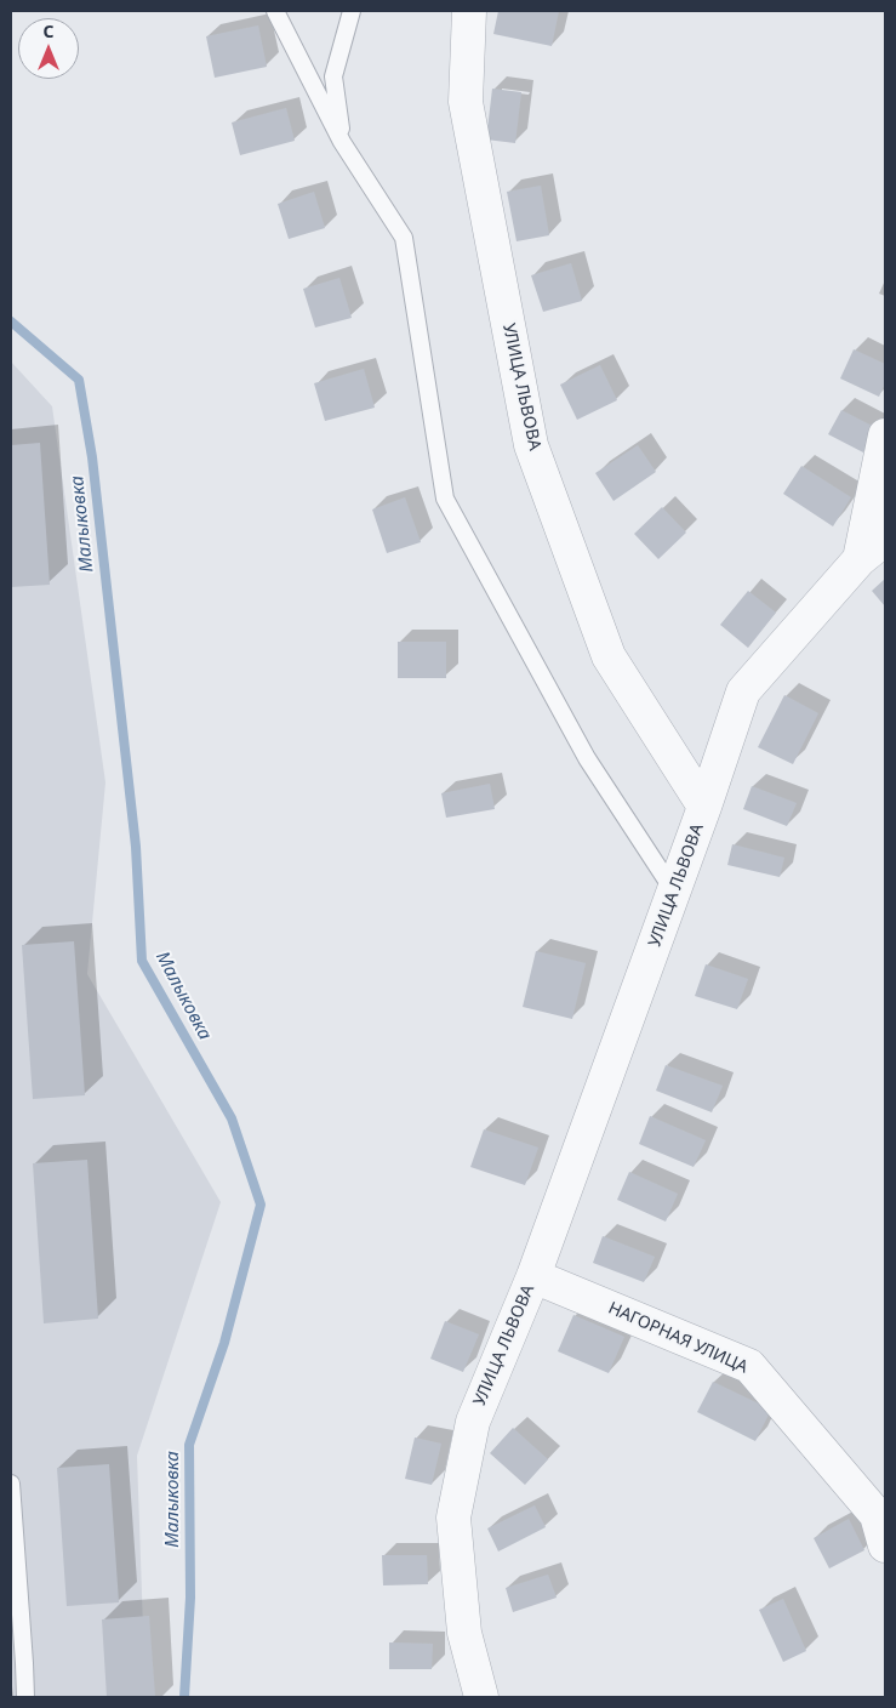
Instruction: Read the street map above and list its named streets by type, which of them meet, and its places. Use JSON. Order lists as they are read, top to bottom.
{
  "streets": {
    "street": ["УЛИЦА ЛЬВОВА", "НАГОРНАЯ УЛИЦА"]
  },
  "crossings": [
    ["УЛИЦА ЛЬВОВА", "НАГОРНАЯ УЛИЦА"]
  ],
  "water": ["Малыковка"],
  "north": "top"
}
